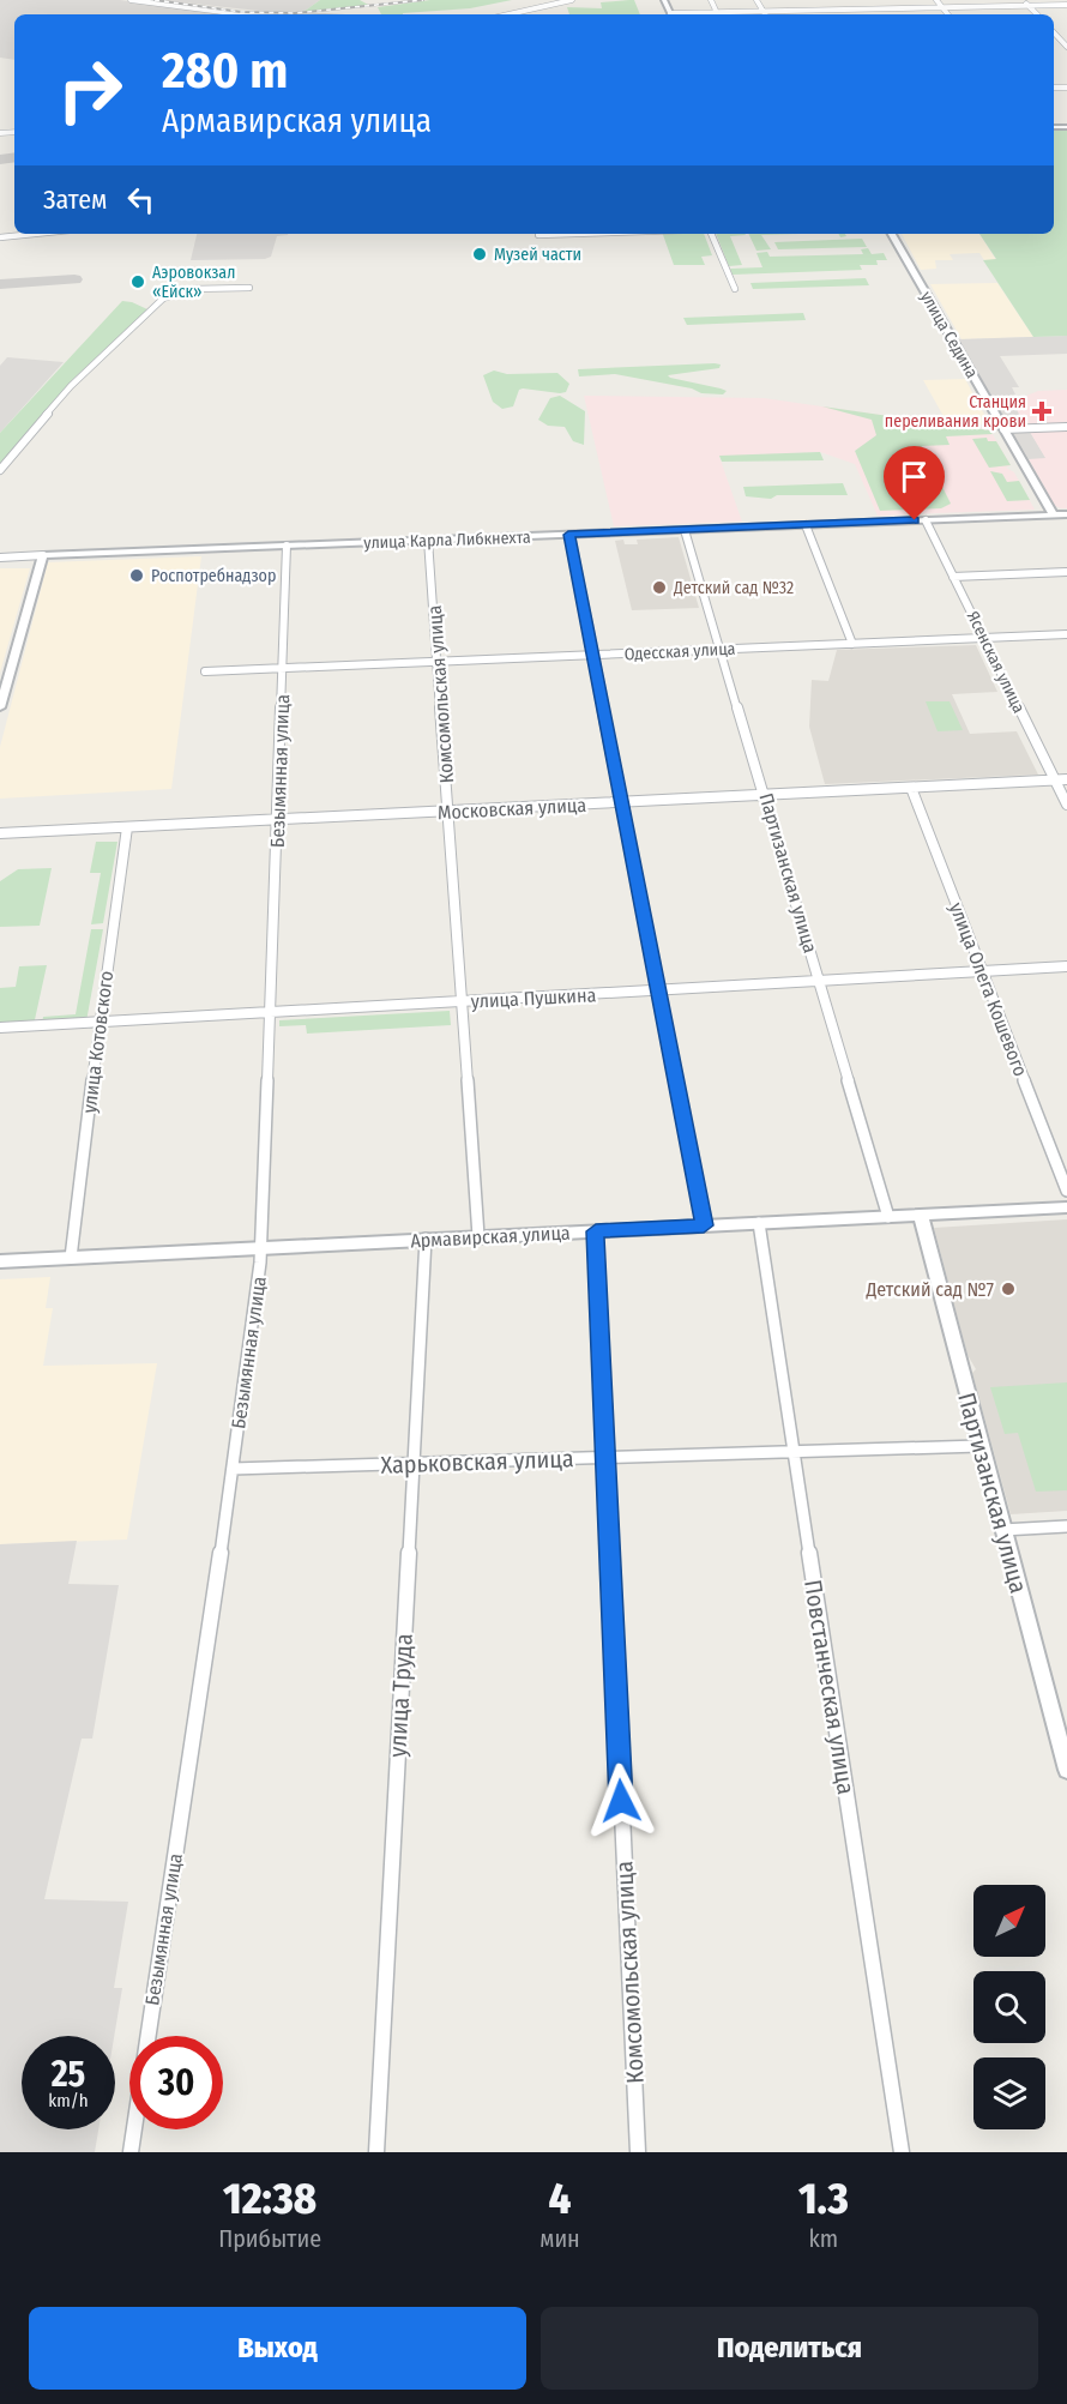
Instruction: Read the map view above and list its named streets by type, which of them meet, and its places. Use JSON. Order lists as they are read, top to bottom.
{
  "streets": {
    "street": [
      "улица Седина",
      "улица Карла Либкнехта",
      "Одесская улица",
      "Ясенская улица",
      "Комсомольская улица",
      "Безымянная улица",
      "Московская улица",
      "Партизанская улица",
      "улица Олега Кошевого",
      "улица Пушкина",
      "улица Котовского",
      "Армавирская улица",
      "Харьковская улица",
      "Повстанческая улица",
      "улица Труда"
    ]
  },
  "crossings": [
    ["улица Седина", "улица Карла Либкнехта"],
    ["улица Карла Либкнехта", "Ясенская улица"],
    ["улица Карла Либкнехта", "Комсомольская улица"],
    ["улица Карла Либкнехта", "Безымянная улица"],
    ["улица Карла Либкнехта", "Партизанская улица"],
    ["Одесская улица", "Ясенская улица"],
    ["Одесская улица", "Комсомольская улица"],
    ["Одесская улица", "Безымянная улица"],
    ["Одесская улица", "Партизанская улица"],
    ["Ясенская улица", "Московская улица"],
    ["Комсомольская улица", "Московская улица"],
    ["Комсомольская улица", "улица Пушкина"],
    ["Комсомольская улица", "Армавирская улица"],
    ["Комсомольская улица", "Харьковская улица"],
    ["Безымянная улица", "Московская улица"],
    ["Безымянная улица", "улица Пушкина"],
    ["Безымянная улица", "Армавирская улица"],
    ["Безымянная улица", "Харьковская улица"],
    ["Московская улица", "Партизанская улица"],
    ["Московская улица", "улица Олега Кошевого"],
    ["Московская улица", "улица Котовского"],
    ["Партизанская улица", "улица Пушкина"],
    ["Партизанская улица", "Армавирская улица"],
    ["Партизанская улица", "Харьковская улица"],
    ["улица Олега Кошевого", "улица Пушкина"],
    ["улица Пушкина", "улица Котовского"],
    ["улица Котовского", "Армавирская улица"],
    ["Армавирская улица", "Повстанческая улица"],
    ["Армавирская улица", "улица Труда"],
    ["Харьковская улица", "Повстанческая улица"],
    ["Харьковская улица", "улица Труда"]
  ],
  "places": {
    "other": [
      "Музей части",
      "Аэровокзал «Ейск»",
      "Роспотребнадзор",
      "Детский сад №32",
      "Детский сад №7"
    ],
    "health": ["Станция переливания крови"]
  },
  "north": "top right",
  "page": {
    "turn": ["280 m", "Армавирская улица"],
    "then": "Затем",
    "speed": "25 km/h",
    "limit": "30",
    "eta": [
      "12:38",
      "Прибытие",
      "4",
      "мин",
      "1.3",
      "km"
    ],
    "buttons": ["Выход", "Поделиться"]
  }
}
